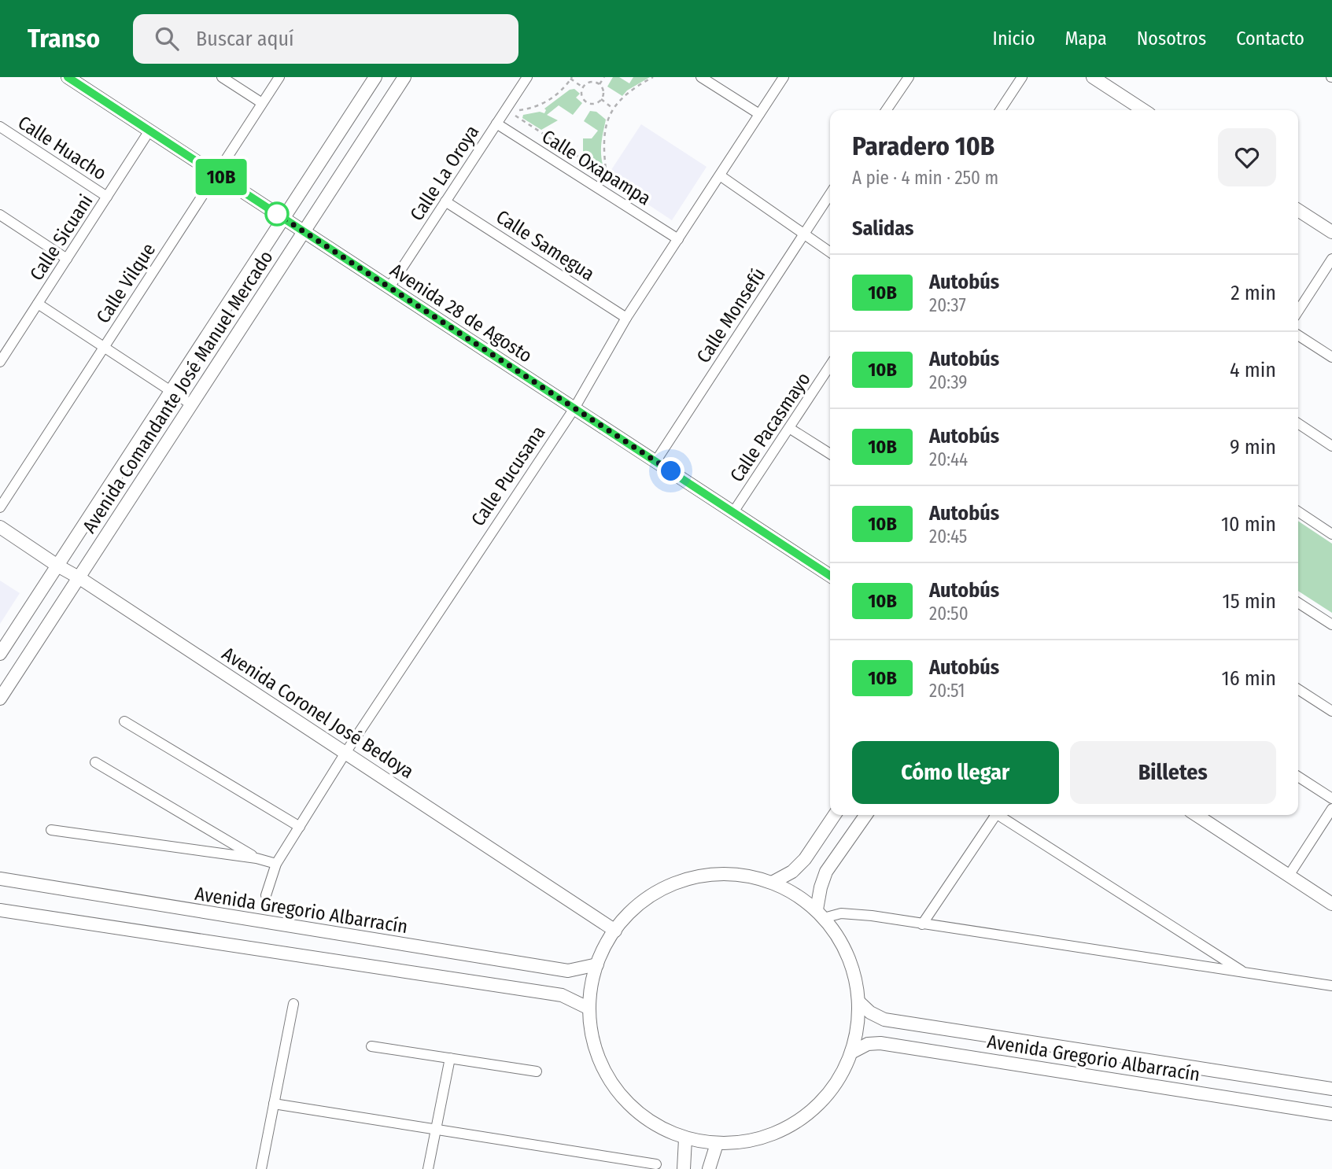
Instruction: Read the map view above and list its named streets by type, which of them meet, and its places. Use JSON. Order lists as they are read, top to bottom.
{
  "streets": {
    "street": [
      "Calle Huacho",
      "Calle Oxapampa",
      "Calle La Oroya",
      "Calle Sicuani",
      "Calle Samegua",
      "Calle Vilque",
      "Avenida 28 de Agosto",
      "Calle Monsefú",
      "Avenida Comandante José Manuel Mercado",
      "Calle Pacasmayo",
      "Calle Pucusana",
      "Avenida Coronel José Bedoya",
      "Avenida Gregorio Albarracín"
    ]
  },
  "crossings": [
    ["Calle Huacho", "Calle Sicuani"],
    ["Calle Oxapampa", "Calle La Oroya"],
    ["Calle Oxapampa", "Calle Pucusana"],
    ["Calle La Oroya", "Calle Samegua"],
    ["Calle La Oroya", "Avenida 28 de Agosto"],
    ["Calle Sicuani", "Avenida 28 de Agosto"],
    ["Calle Samegua", "Calle Pucusana"],
    ["Calle Vilque", "Avenida 28 de Agosto"],
    ["Avenida 28 de Agosto", "Calle Monsefú"],
    ["Avenida 28 de Agosto", "Avenida Comandante José Manuel Mercado"],
    ["Avenida 28 de Agosto", "Calle Pacasmayo"],
    ["Avenida 28 de Agosto", "Calle Pucusana"],
    ["Avenida Comandante José Manuel Mercado", "Avenida Coronel José Bedoya"],
    ["Calle Pucusana", "Avenida Coronel José Bedoya"]
  ],
  "lines": ["bus line 10B"],
  "page": {
    "header": "Transo",
    "search": "Buscar aquí",
    "nav": [
      "Inicio",
      "Mapa",
      "Nosotros",
      "Contacto"
    ],
    "on_map": "10B",
    "heading": [
      ["Paradero 10B", "A pie · 4 min · 250 m"],
      "Salidas"
    ],
    "list": [
      {
        "mark": "10B",
        "name": "Autobús",
        "note": "20:37",
        "value": "2 min"
      },
      {
        "mark": "10B",
        "name": "Autobús",
        "note": "20:39",
        "value": "4 min"
      },
      {
        "mark": "10B",
        "name": "Autobús",
        "note": "20:44",
        "value": "9 min"
      },
      {
        "mark": "10B",
        "name": "Autobús",
        "note": "20:45",
        "value": "10 min"
      },
      {
        "mark": "10B",
        "name": "Autobús",
        "note": "20:50",
        "value": "15 min"
      },
      {
        "mark": "10B",
        "name": "Autobús",
        "note": "20:51",
        "value": "16 min"
      }
    ],
    "buttons": ["Cómo llegar", "Billetes"]
  }
}
